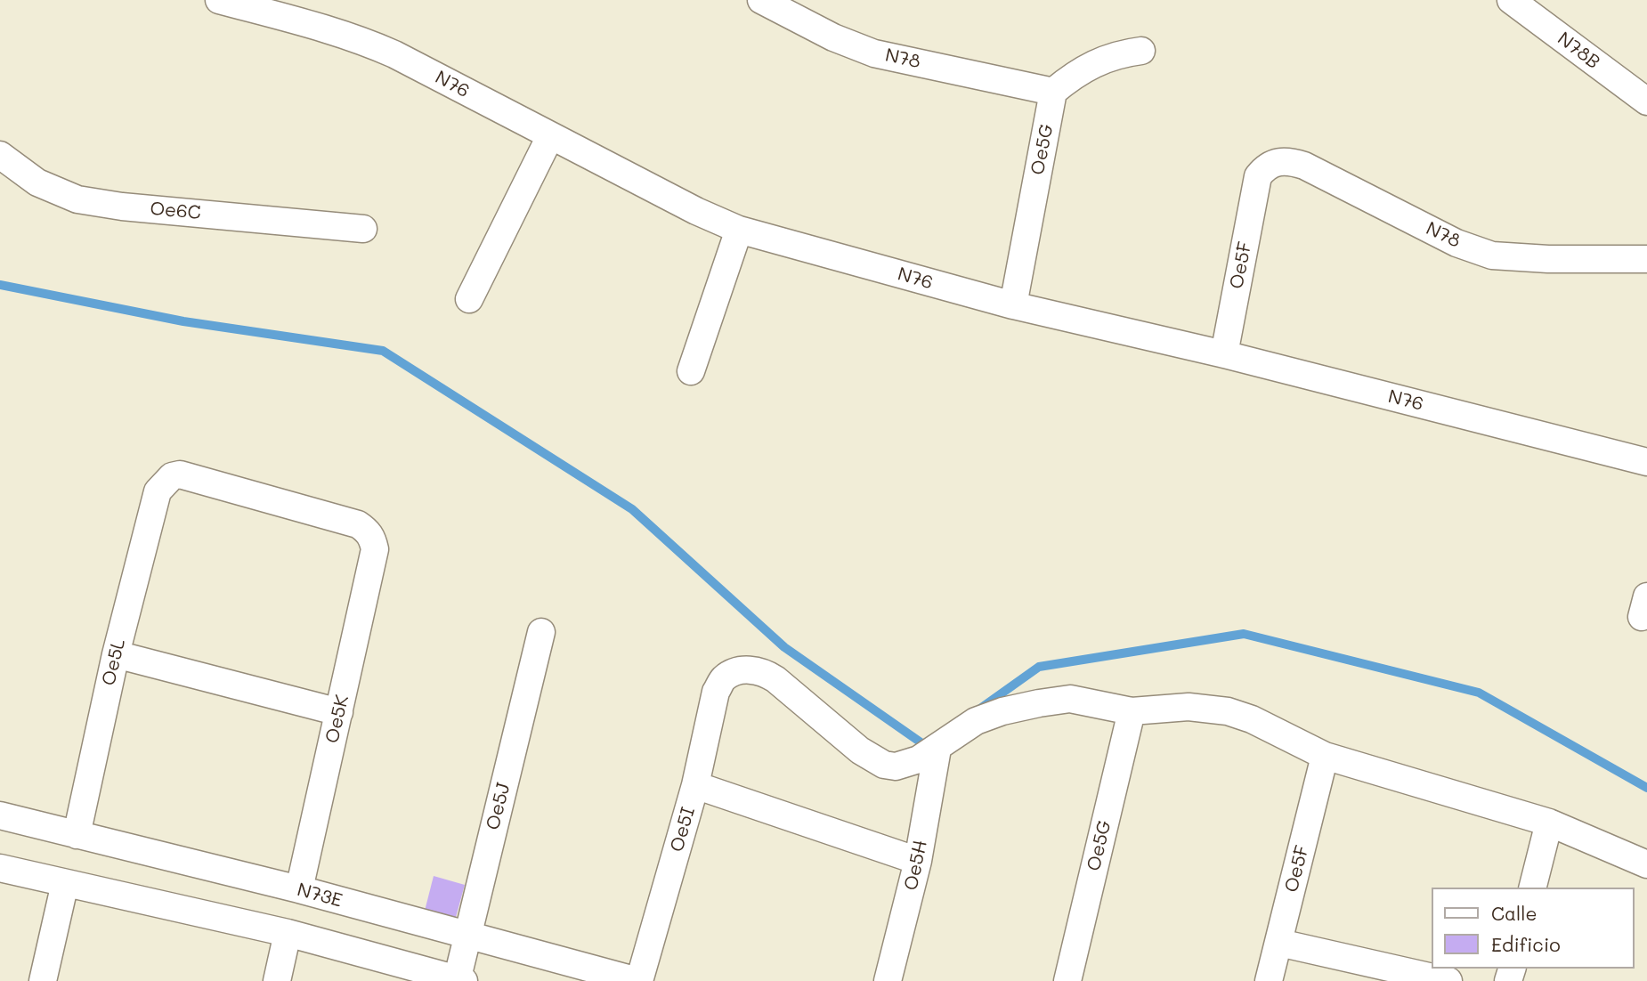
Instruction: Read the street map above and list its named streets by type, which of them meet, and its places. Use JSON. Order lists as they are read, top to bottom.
{
  "streets": {
    "street": [
      "N78B",
      "N78",
      "N76",
      "Oe5G",
      "Oe6C",
      "Oe5F",
      "Oe5L",
      "Oe5K",
      "Oe5J",
      "Oe5I",
      "Oe5H",
      "N73E"
    ]
  },
  "crossings": [
    ["N78", "Oe5G"],
    ["N78", "Oe5F"],
    ["N76", "Oe5G"],
    ["N76", "Oe5F"],
    ["Oe5L", "Oe5K"],
    ["Oe5L", "N73E"],
    ["Oe5K", "N73E"],
    ["Oe5J", "N73E"],
    ["Oe5I", "Oe5H"],
    ["Oe5I", "N73E"]
  ],
  "legend": ["Calle", "Edificio"]
}
